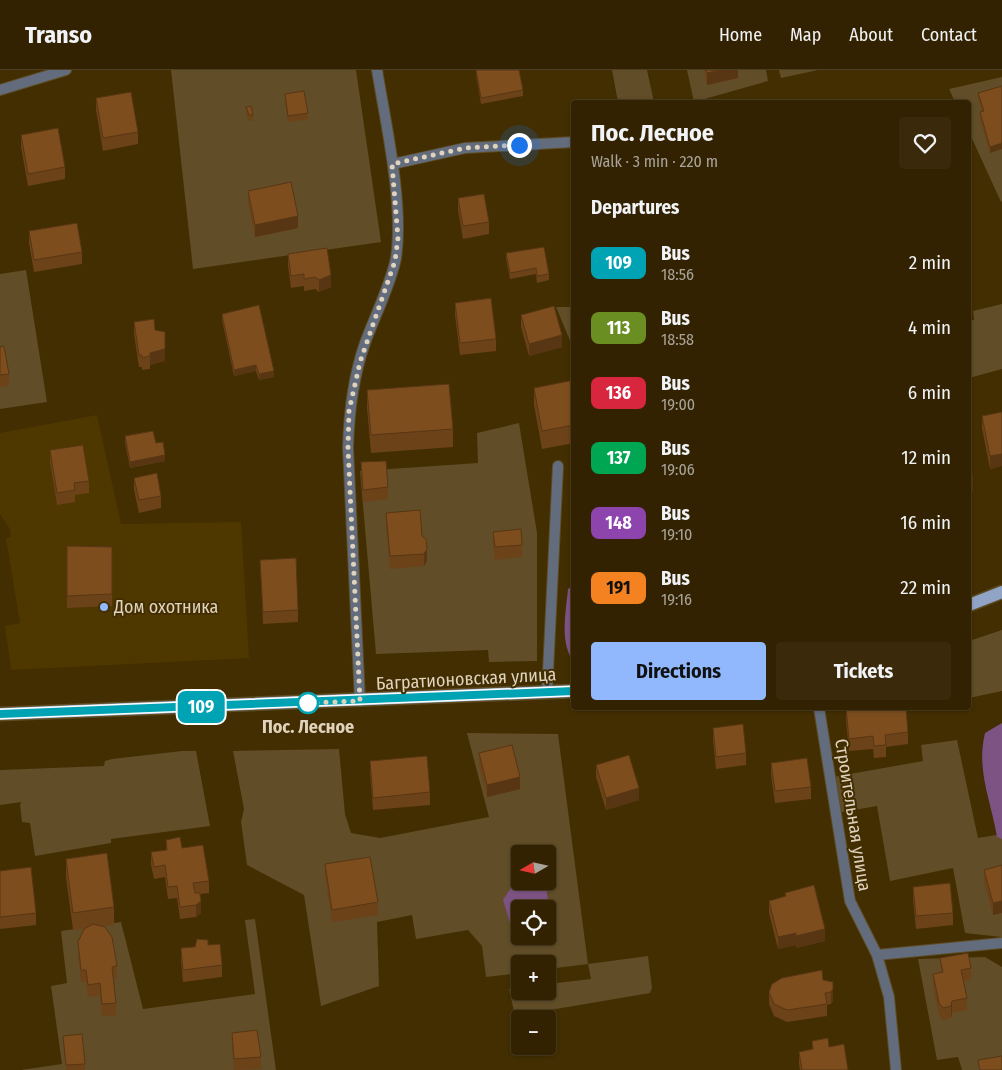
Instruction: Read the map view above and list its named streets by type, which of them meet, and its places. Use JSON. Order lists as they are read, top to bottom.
{
  "streets": {
    "main road": ["Багратионовская улица"],
    "street": ["Строительная улица"]
  },
  "places": ["Дом охотника", "Пос. Лесное"],
  "lines": ["bus line 109"],
  "north": "left",
  "page": {
    "header": "Transo",
    "nav": [
      "Home",
      "Map",
      "About",
      "Contact"
    ],
    "on_map": "109",
    "heading": [
      ["Пос. Лесное", "Walk · 3 min · 220 m"],
      "Departures"
    ],
    "list": [
      {
        "mark": "109",
        "name": "Bus",
        "note": "18:56",
        "value": "2 min"
      },
      {
        "mark": "113",
        "name": "Bus",
        "note": "18:58",
        "value": "4 min"
      },
      {
        "mark": "136",
        "name": "Bus",
        "note": "19:00",
        "value": "6 min"
      },
      {
        "mark": "137",
        "name": "Bus",
        "note": "19:06",
        "value": "12 min"
      },
      {
        "mark": "148",
        "name": "Bus",
        "note": "19:10",
        "value": "16 min"
      },
      {
        "mark": "191",
        "name": "Bus",
        "note": "19:16",
        "value": "22 min"
      }
    ],
    "buttons": ["Directions", "Tickets"],
    "map_buttons": ["+", "−"]
  }
}
